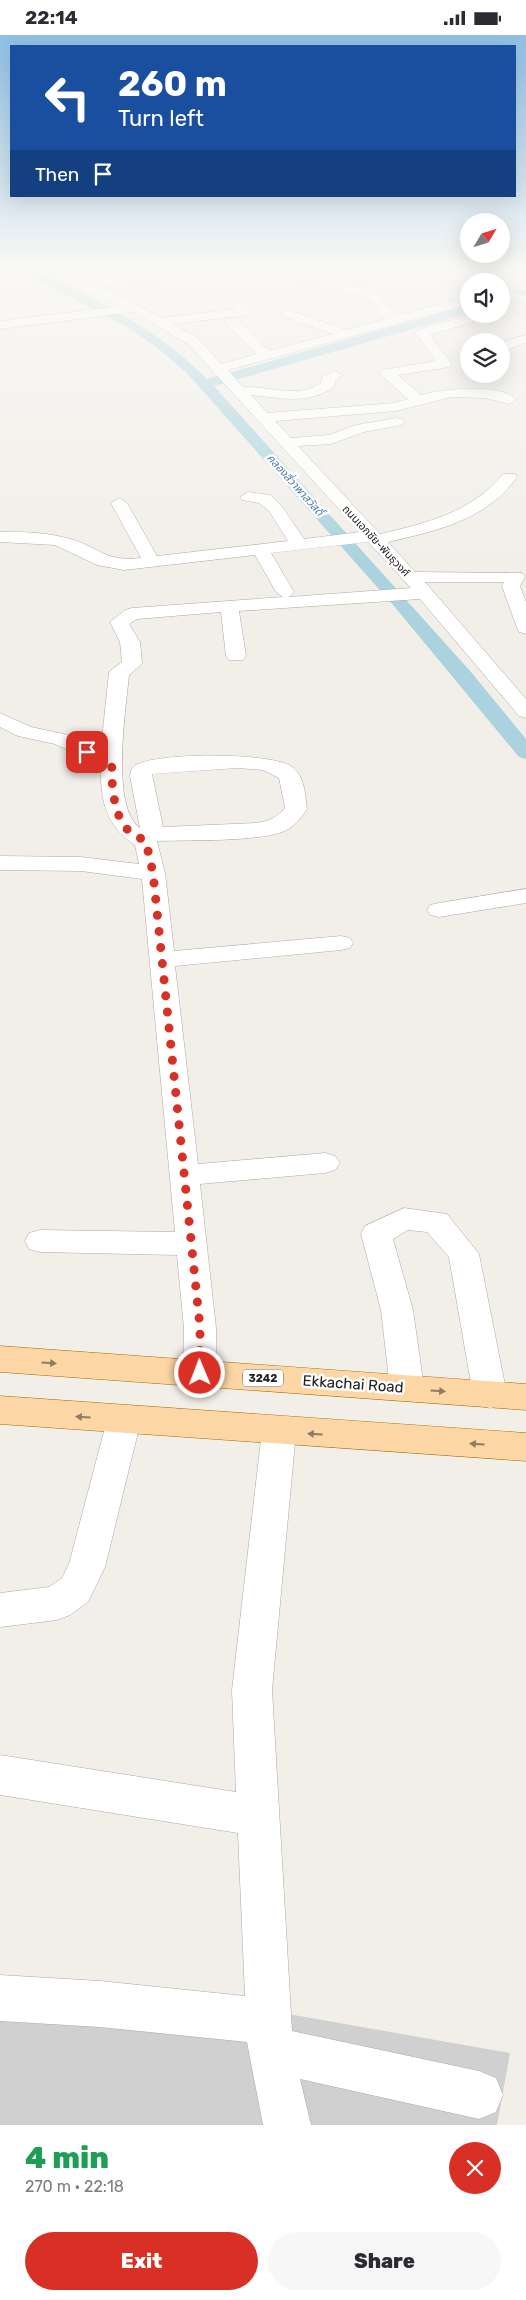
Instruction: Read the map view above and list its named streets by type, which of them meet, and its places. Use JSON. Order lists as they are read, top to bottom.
{
  "streets": {
    "main road": ["3242", "Ekkachai Road"],
    "street": ["ถนนเอกชัย-พันธุวงศ์"]
  },
  "water": ["คลองสี่วาพาสวัสดิ์"],
  "north": "top right",
  "page": {
    "status": "22:14",
    "turn": ["260 m", "Turn left"],
    "then": "Then",
    "heading": ["4 min", "270 m · 22:18"],
    "buttons": ["Exit", "Share"]
  }
}
